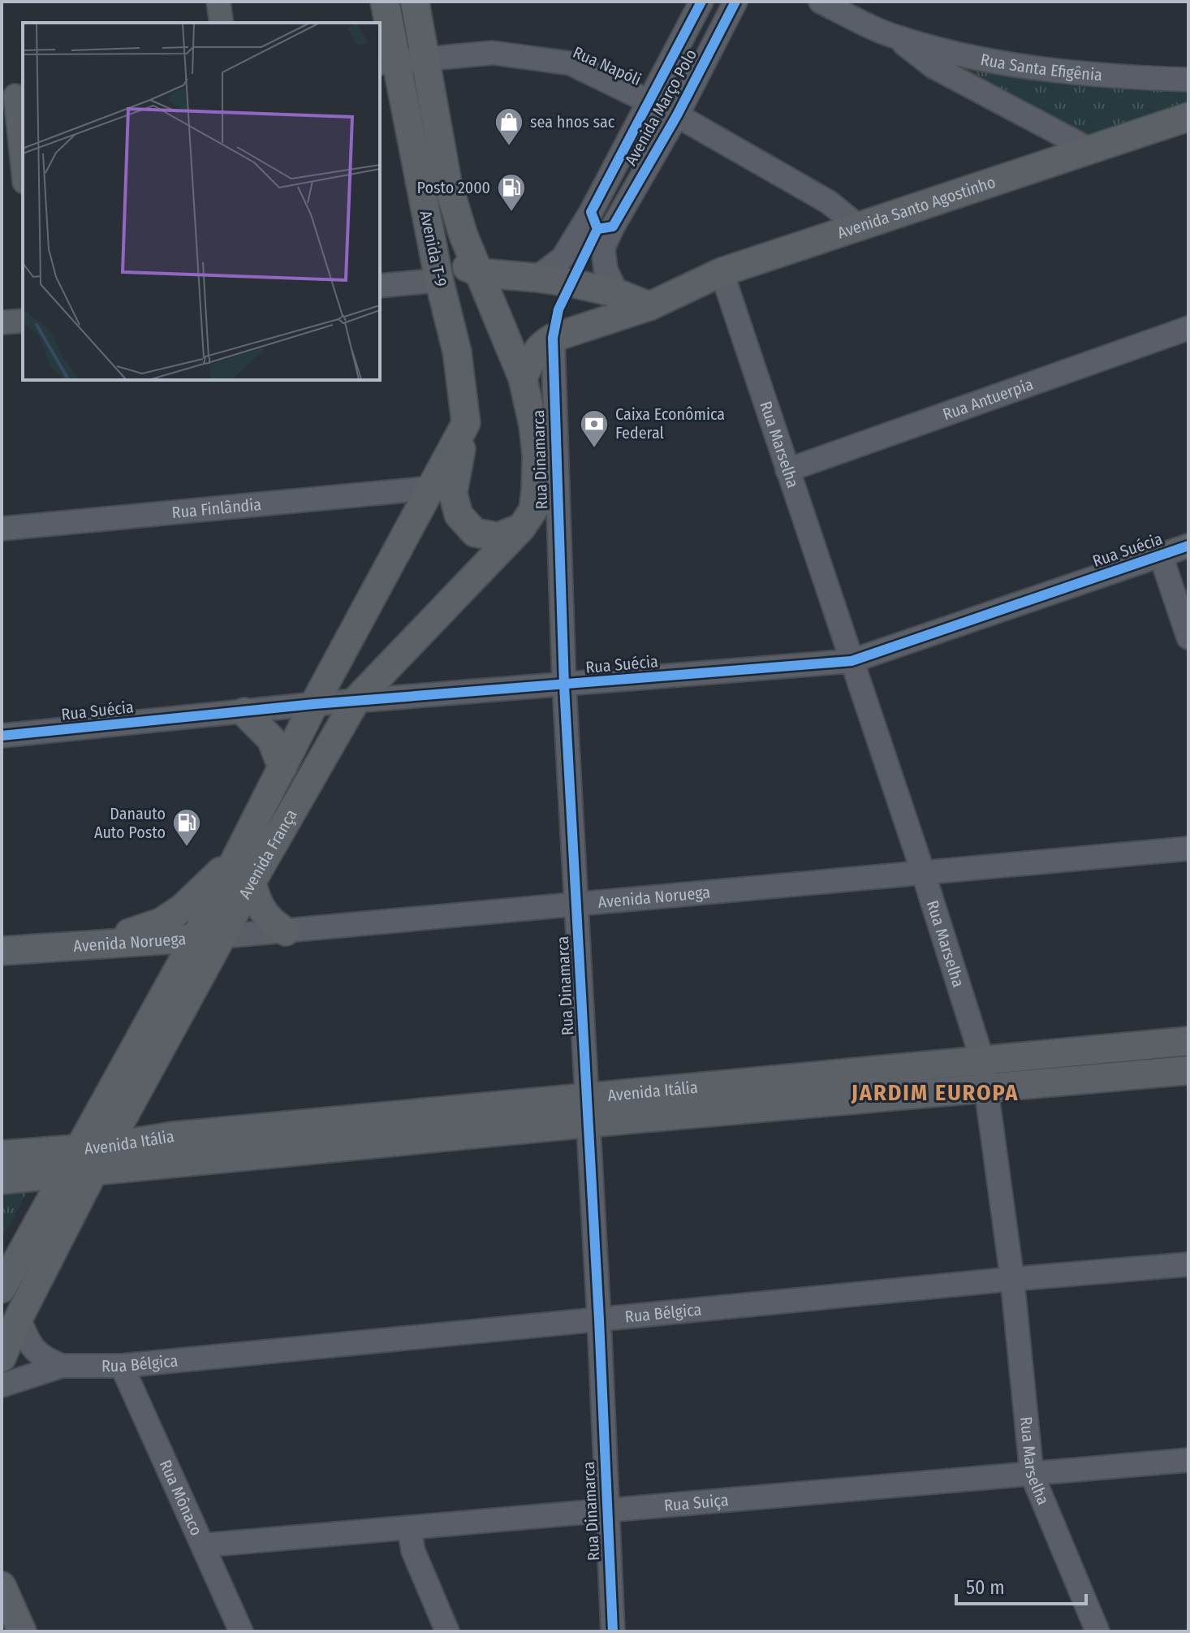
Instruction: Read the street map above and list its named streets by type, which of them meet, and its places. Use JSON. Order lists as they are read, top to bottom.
{
  "streets": {
    "main road": [
      "Avenida Santo Agostinho",
      "Avenida T-9",
      "Avenida França",
      "Avenida Noruega",
      "Avenida Itália"
    ],
    "street": [
      "Rua Napóli",
      "Rua Santa Efigênia",
      "Avenida Março Polo",
      "Rua Antuerpia",
      "Rua Marselha",
      "Rua Dinamarca",
      "Rua Finlândia",
      "Rua Suécia",
      "Rua Bélgica",
      "Rua Mônaco",
      "Rua Suiça"
    ]
  },
  "crossings": [
    ["Rua Napóli", "Avenida Março Polo"],
    ["Rua Napóli", "Avenida Santo Agostinho"],
    ["Rua Napóli", "Avenida T-9"],
    ["Rua Santa Efigênia", "Avenida Santo Agostinho"],
    ["Avenida Santo Agostinho", "Avenida T-9"],
    ["Avenida Santo Agostinho", "Rua Marselha"],
    ["Avenida Santo Agostinho", "Rua Dinamarca"],
    ["Avenida Santo Agostinho", "Avenida França"],
    ["Avenida T-9", "Avenida França"],
    ["Rua Antuerpia", "Rua Marselha"],
    ["Rua Marselha", "Rua Suécia"],
    ["Rua Marselha", "Avenida Noruega"],
    ["Rua Marselha", "Avenida Itália"],
    ["Rua Marselha", "Rua Bélgica"],
    ["Rua Marselha", "Rua Suiça"],
    ["Rua Dinamarca", "Rua Suécia"],
    ["Rua Dinamarca", "Avenida Noruega"],
    ["Rua Dinamarca", "Avenida Itália"],
    ["Rua Dinamarca", "Rua Bélgica"],
    ["Rua Dinamarca", "Rua Suiça"],
    ["Rua Finlândia", "Avenida França"],
    ["Rua Suécia", "Avenida França"],
    ["Avenida França", "Avenida Noruega"],
    ["Avenida França", "Avenida Itália"],
    ["Rua Bélgica", "Rua Mônaco"],
    ["Rua Mônaco", "Rua Suiça"]
  ],
  "districts": ["JARDIM EUROPA"],
  "places": {
    "shop": ["sea hnos sac"],
    "fuel station": ["Posto 2000", "Danauto Auto Posto"],
    "bank": ["Caixa Econômica Federal"]
  },
  "scale_bar": "50 m"
}
